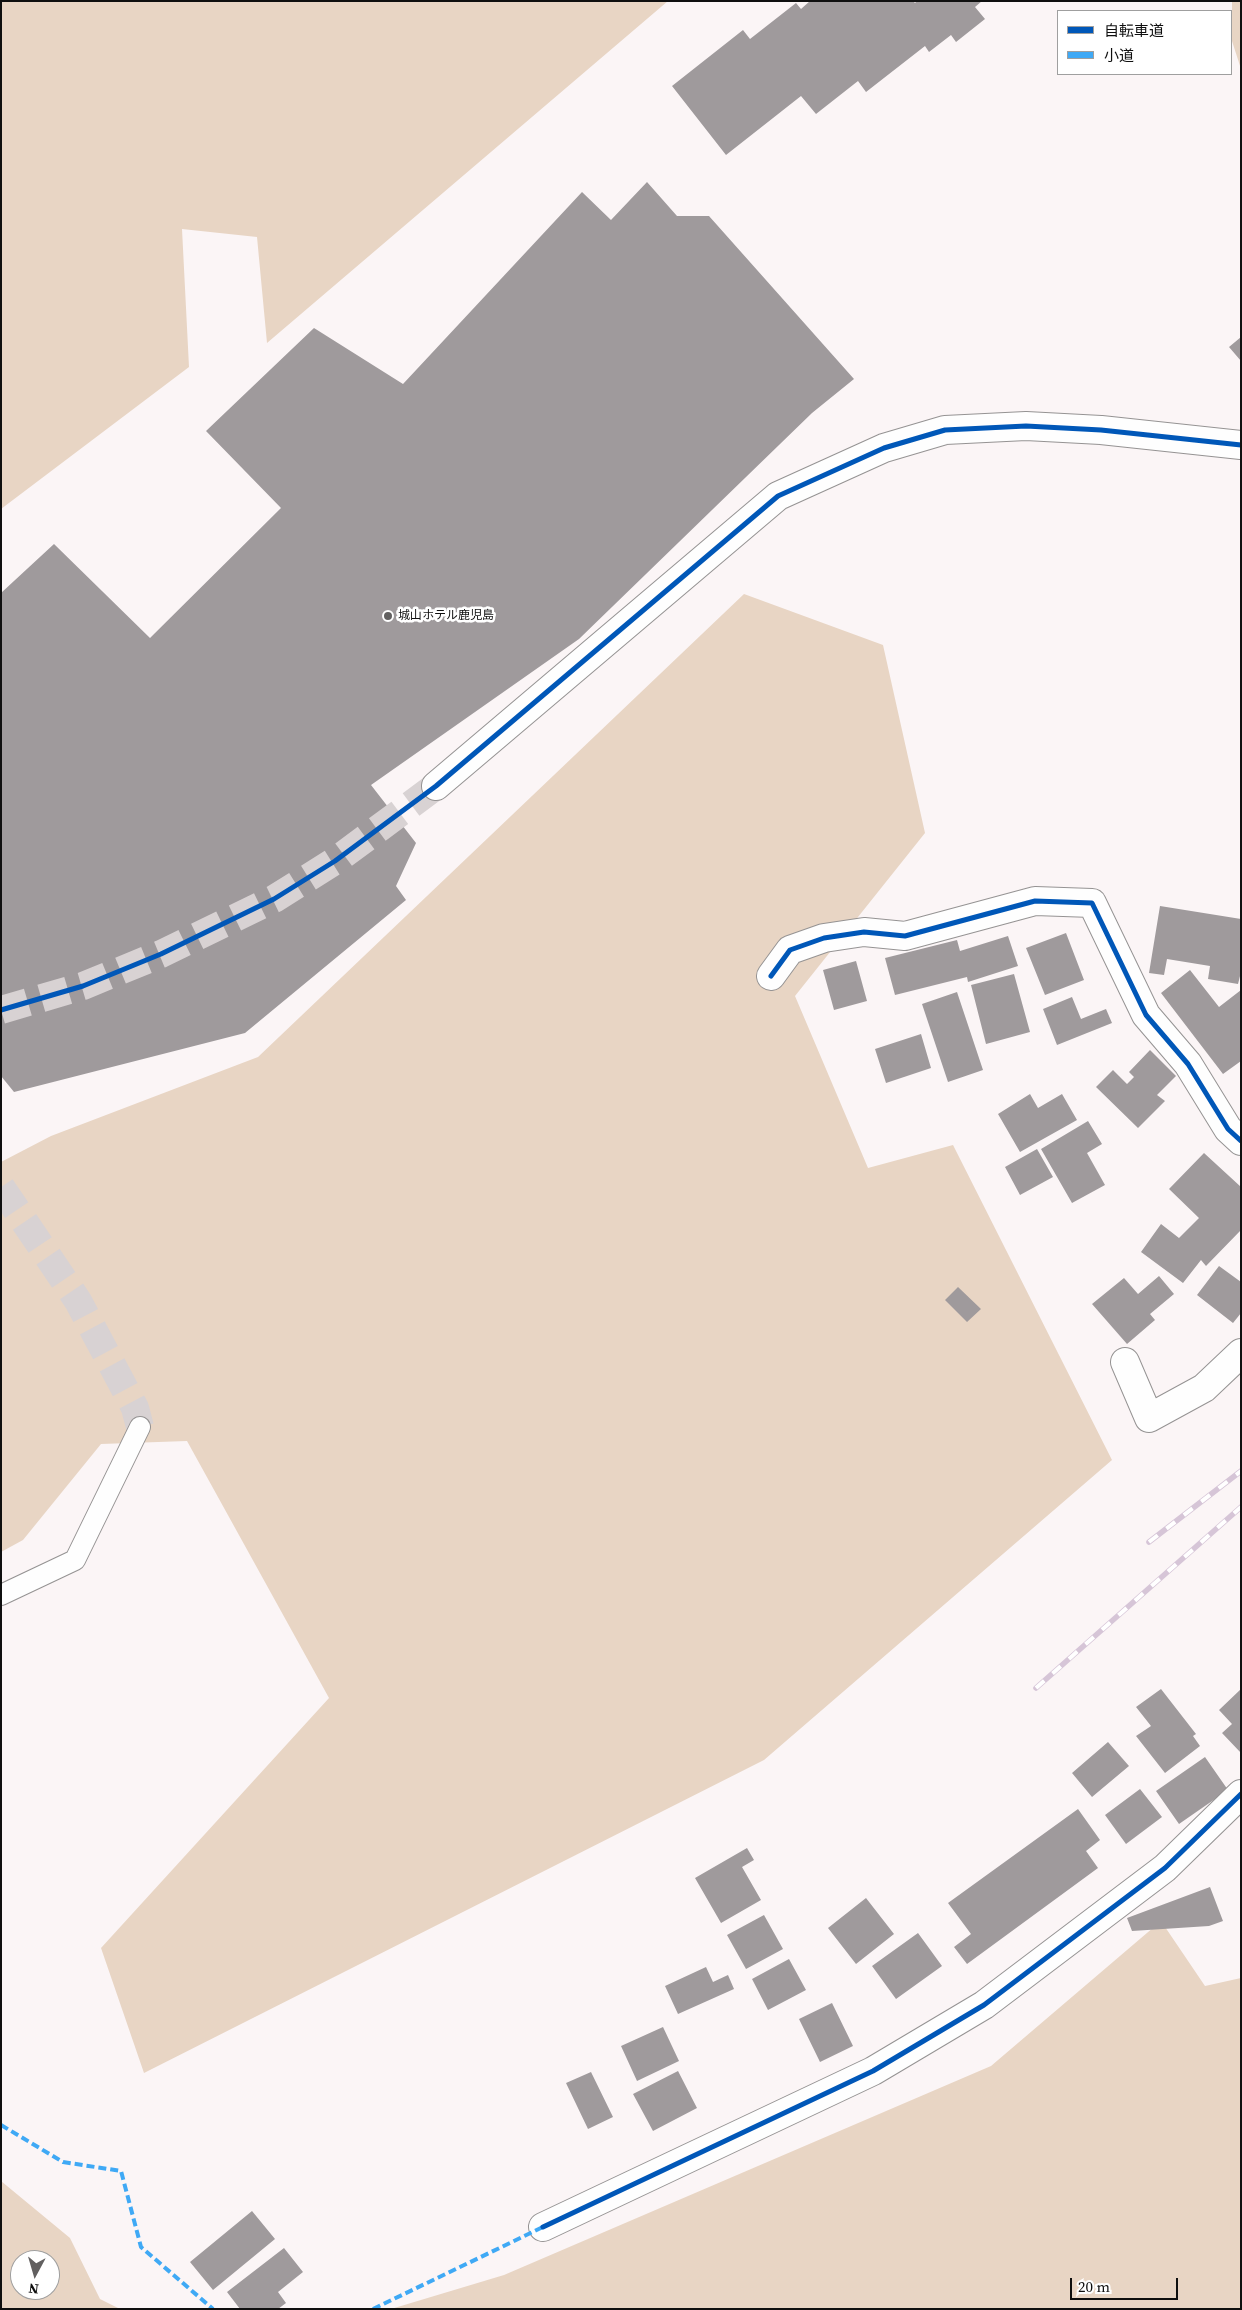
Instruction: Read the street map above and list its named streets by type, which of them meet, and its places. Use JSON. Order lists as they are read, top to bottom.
{
  "places": ["城山ホテル鹿児島"],
  "legend": ["自転車道", "小道"],
  "scale_bar": "20 m",
  "north": "bottom"
}
